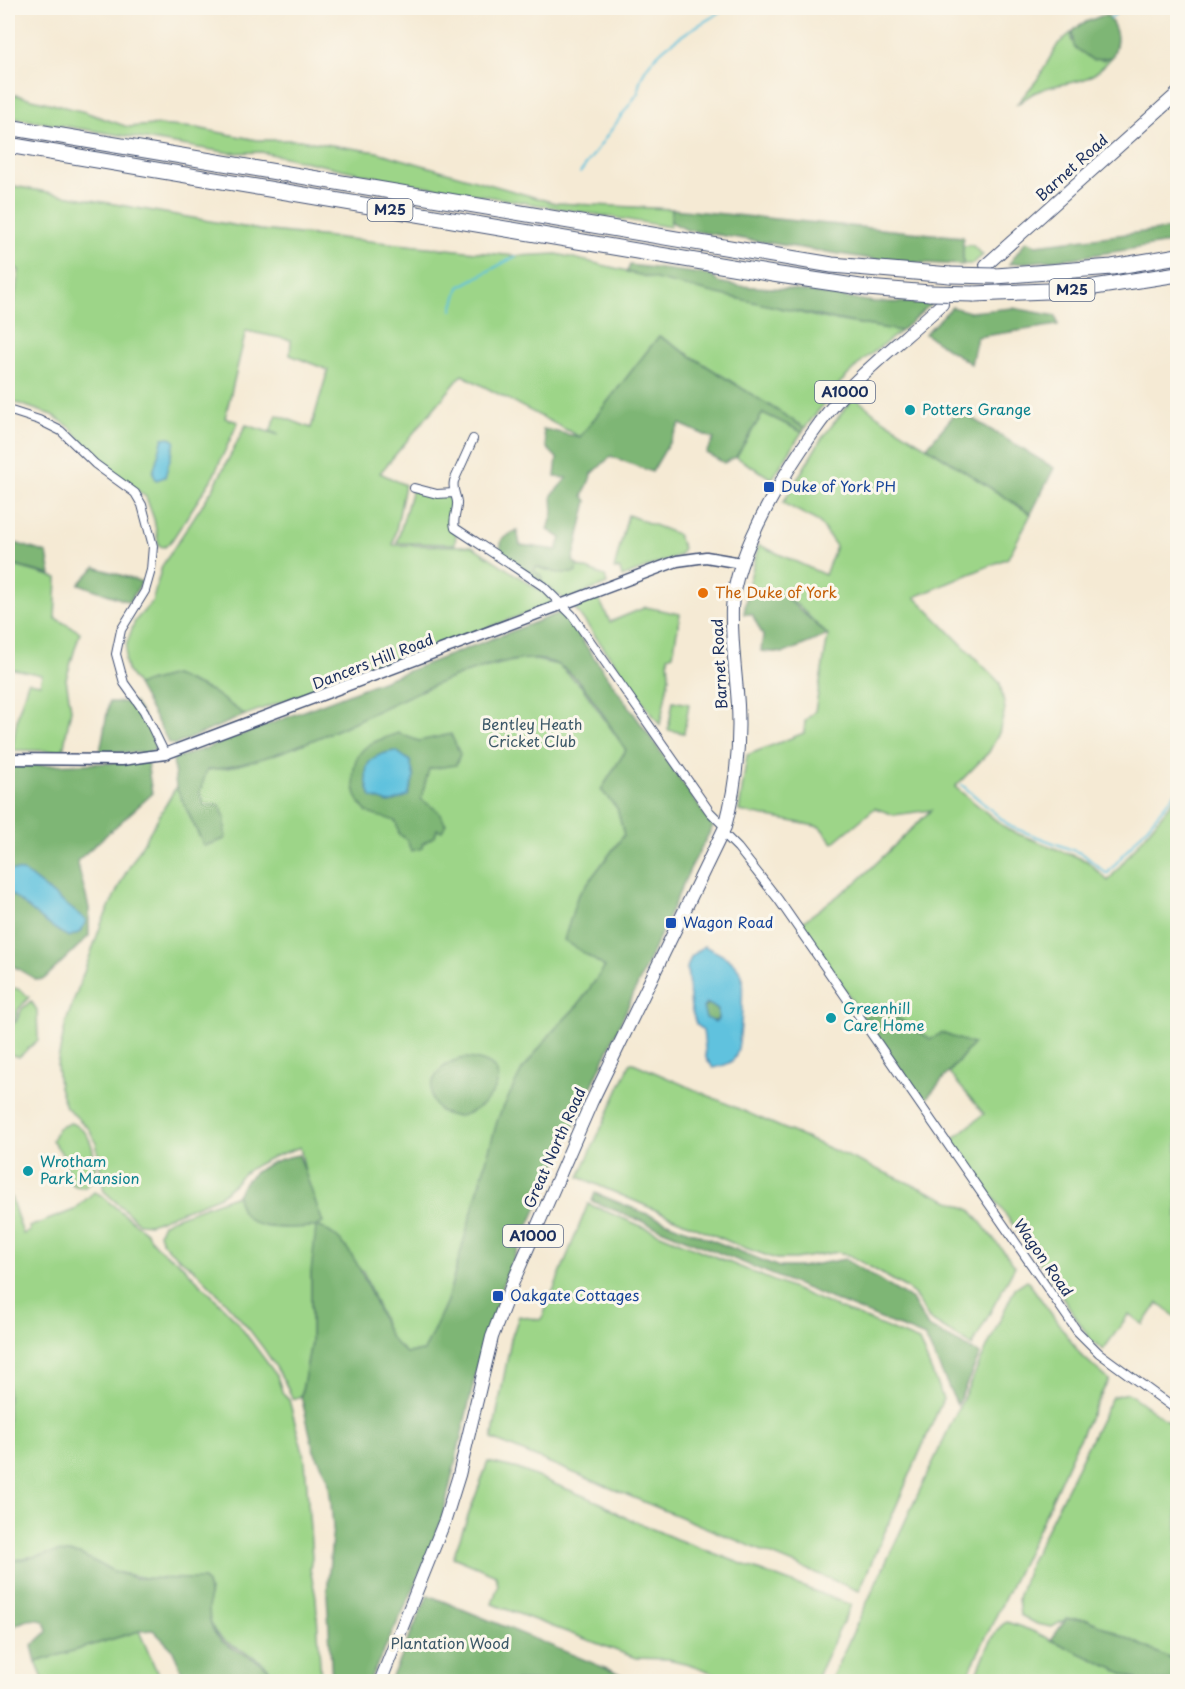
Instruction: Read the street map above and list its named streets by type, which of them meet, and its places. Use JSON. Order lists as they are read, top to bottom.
{
  "streets": {
    "highway": ["M25"],
    "main road": ["Barnet Road", "A1000", "Great North Road"],
    "street": ["Dancers Hill Road", "Wagon Road"]
  },
  "crossings": [
    ["Barnet Road", "M25"],
    ["Barnet Road", "Dancers Hill Road"],
    ["Barnet Road", "Great North Road"],
    ["Dancers Hill Road", "Wagon Road"],
    ["Great North Road", "Wagon Road"]
  ],
  "parks": ["Bentley Heath Cricket Club", "Plantation Wood"],
  "places": {
    "other": [
      "Potters Grange",
      "The Duke of York",
      "Greenhill Care Home",
      "Wrotham Park Mansion"
    ],
    "transit": ["Duke of York PH", "Wagon Road", "Oakgate Cottages"]
  }
}
